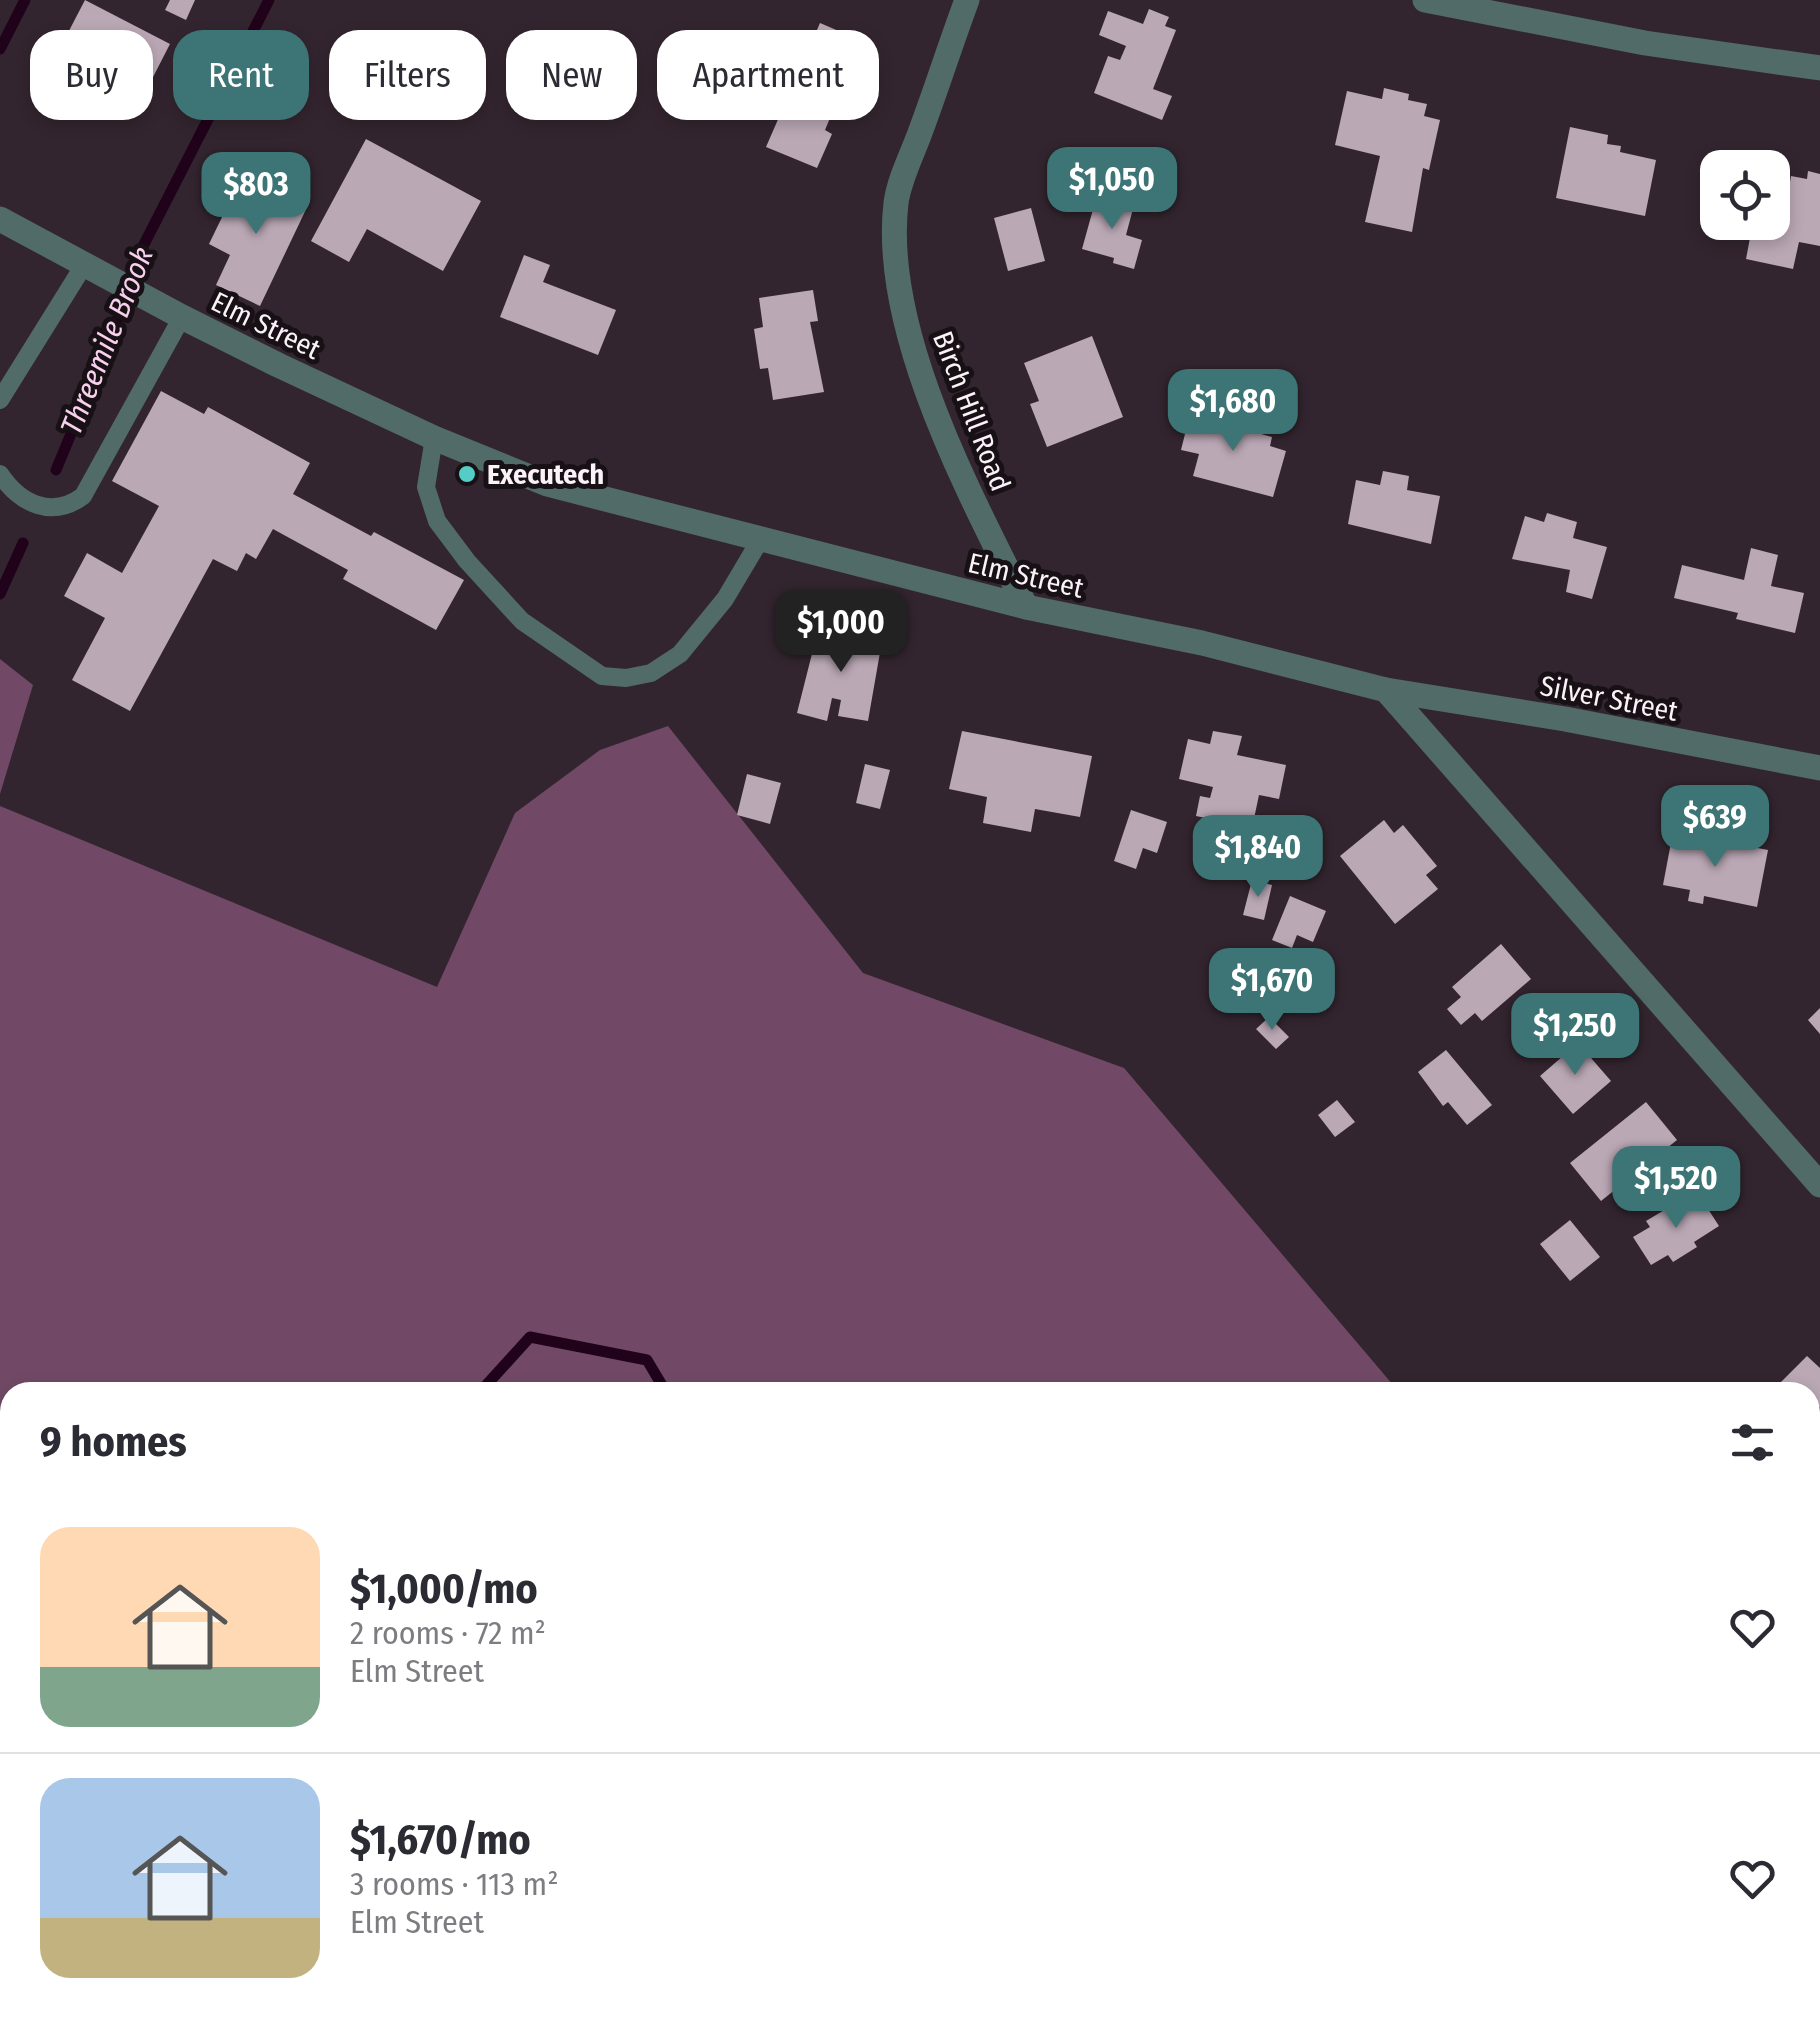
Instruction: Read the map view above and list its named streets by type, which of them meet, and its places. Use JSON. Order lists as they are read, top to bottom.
{
  "streets": {
    "street": ["Elm Street", "Birch Hill Road", "Silver Street"]
  },
  "crossings": [
    ["Elm Street", "Birch Hill Road"],
    ["Elm Street", "Silver Street"]
  ],
  "water": ["Threemile Brook"],
  "places": ["Executech"],
  "page": {
    "chip": [
      "Buy",
      "Rent",
      "Filters",
      "New",
      "Apartment"
    ],
    "price": [
      "$1,050",
      "$803",
      "$1,680",
      "$1,000",
      "$639",
      "$1,840",
      "$1,670",
      "$1,250",
      "$1,520"
    ],
    "heading": "9 homes",
    "list": [
      {
        "name": "$1,000/mo",
        "note": "2 rooms · 72 m² · Elm Street"
      },
      {
        "name": "$1,670/mo",
        "note": "3 rooms · 113 m² · Elm Street"
      }
    ]
  }
}
